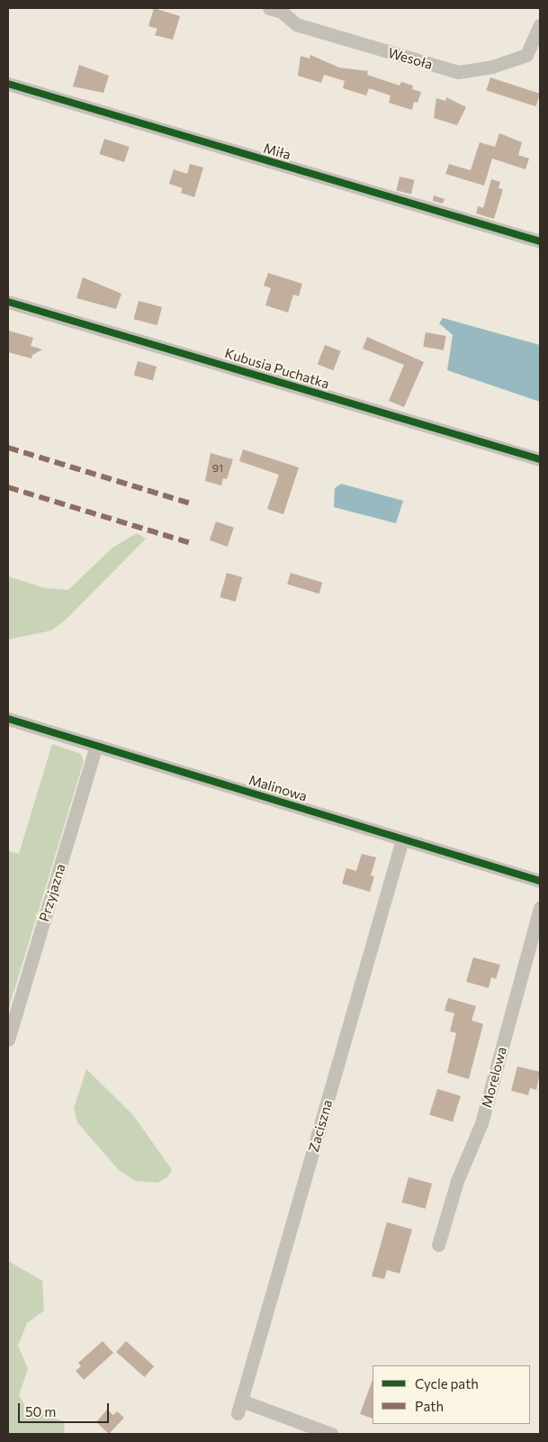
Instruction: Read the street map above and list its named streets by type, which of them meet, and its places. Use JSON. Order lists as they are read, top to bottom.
{
  "streets": {
    "street": [
      "Wesoła",
      "Miła",
      "Kubusia Puchatka",
      "Malinowa",
      "Przyjazna",
      "Morelowa",
      "Zaciszna"
    ]
  },
  "crossings": [
    ["Malinowa", "Przyjazna"],
    ["Malinowa", "Zaciszna"]
  ],
  "house_numbers": ["91"],
  "legend": ["Cycle path", "Path"],
  "scale_bar": "50 m"
}
